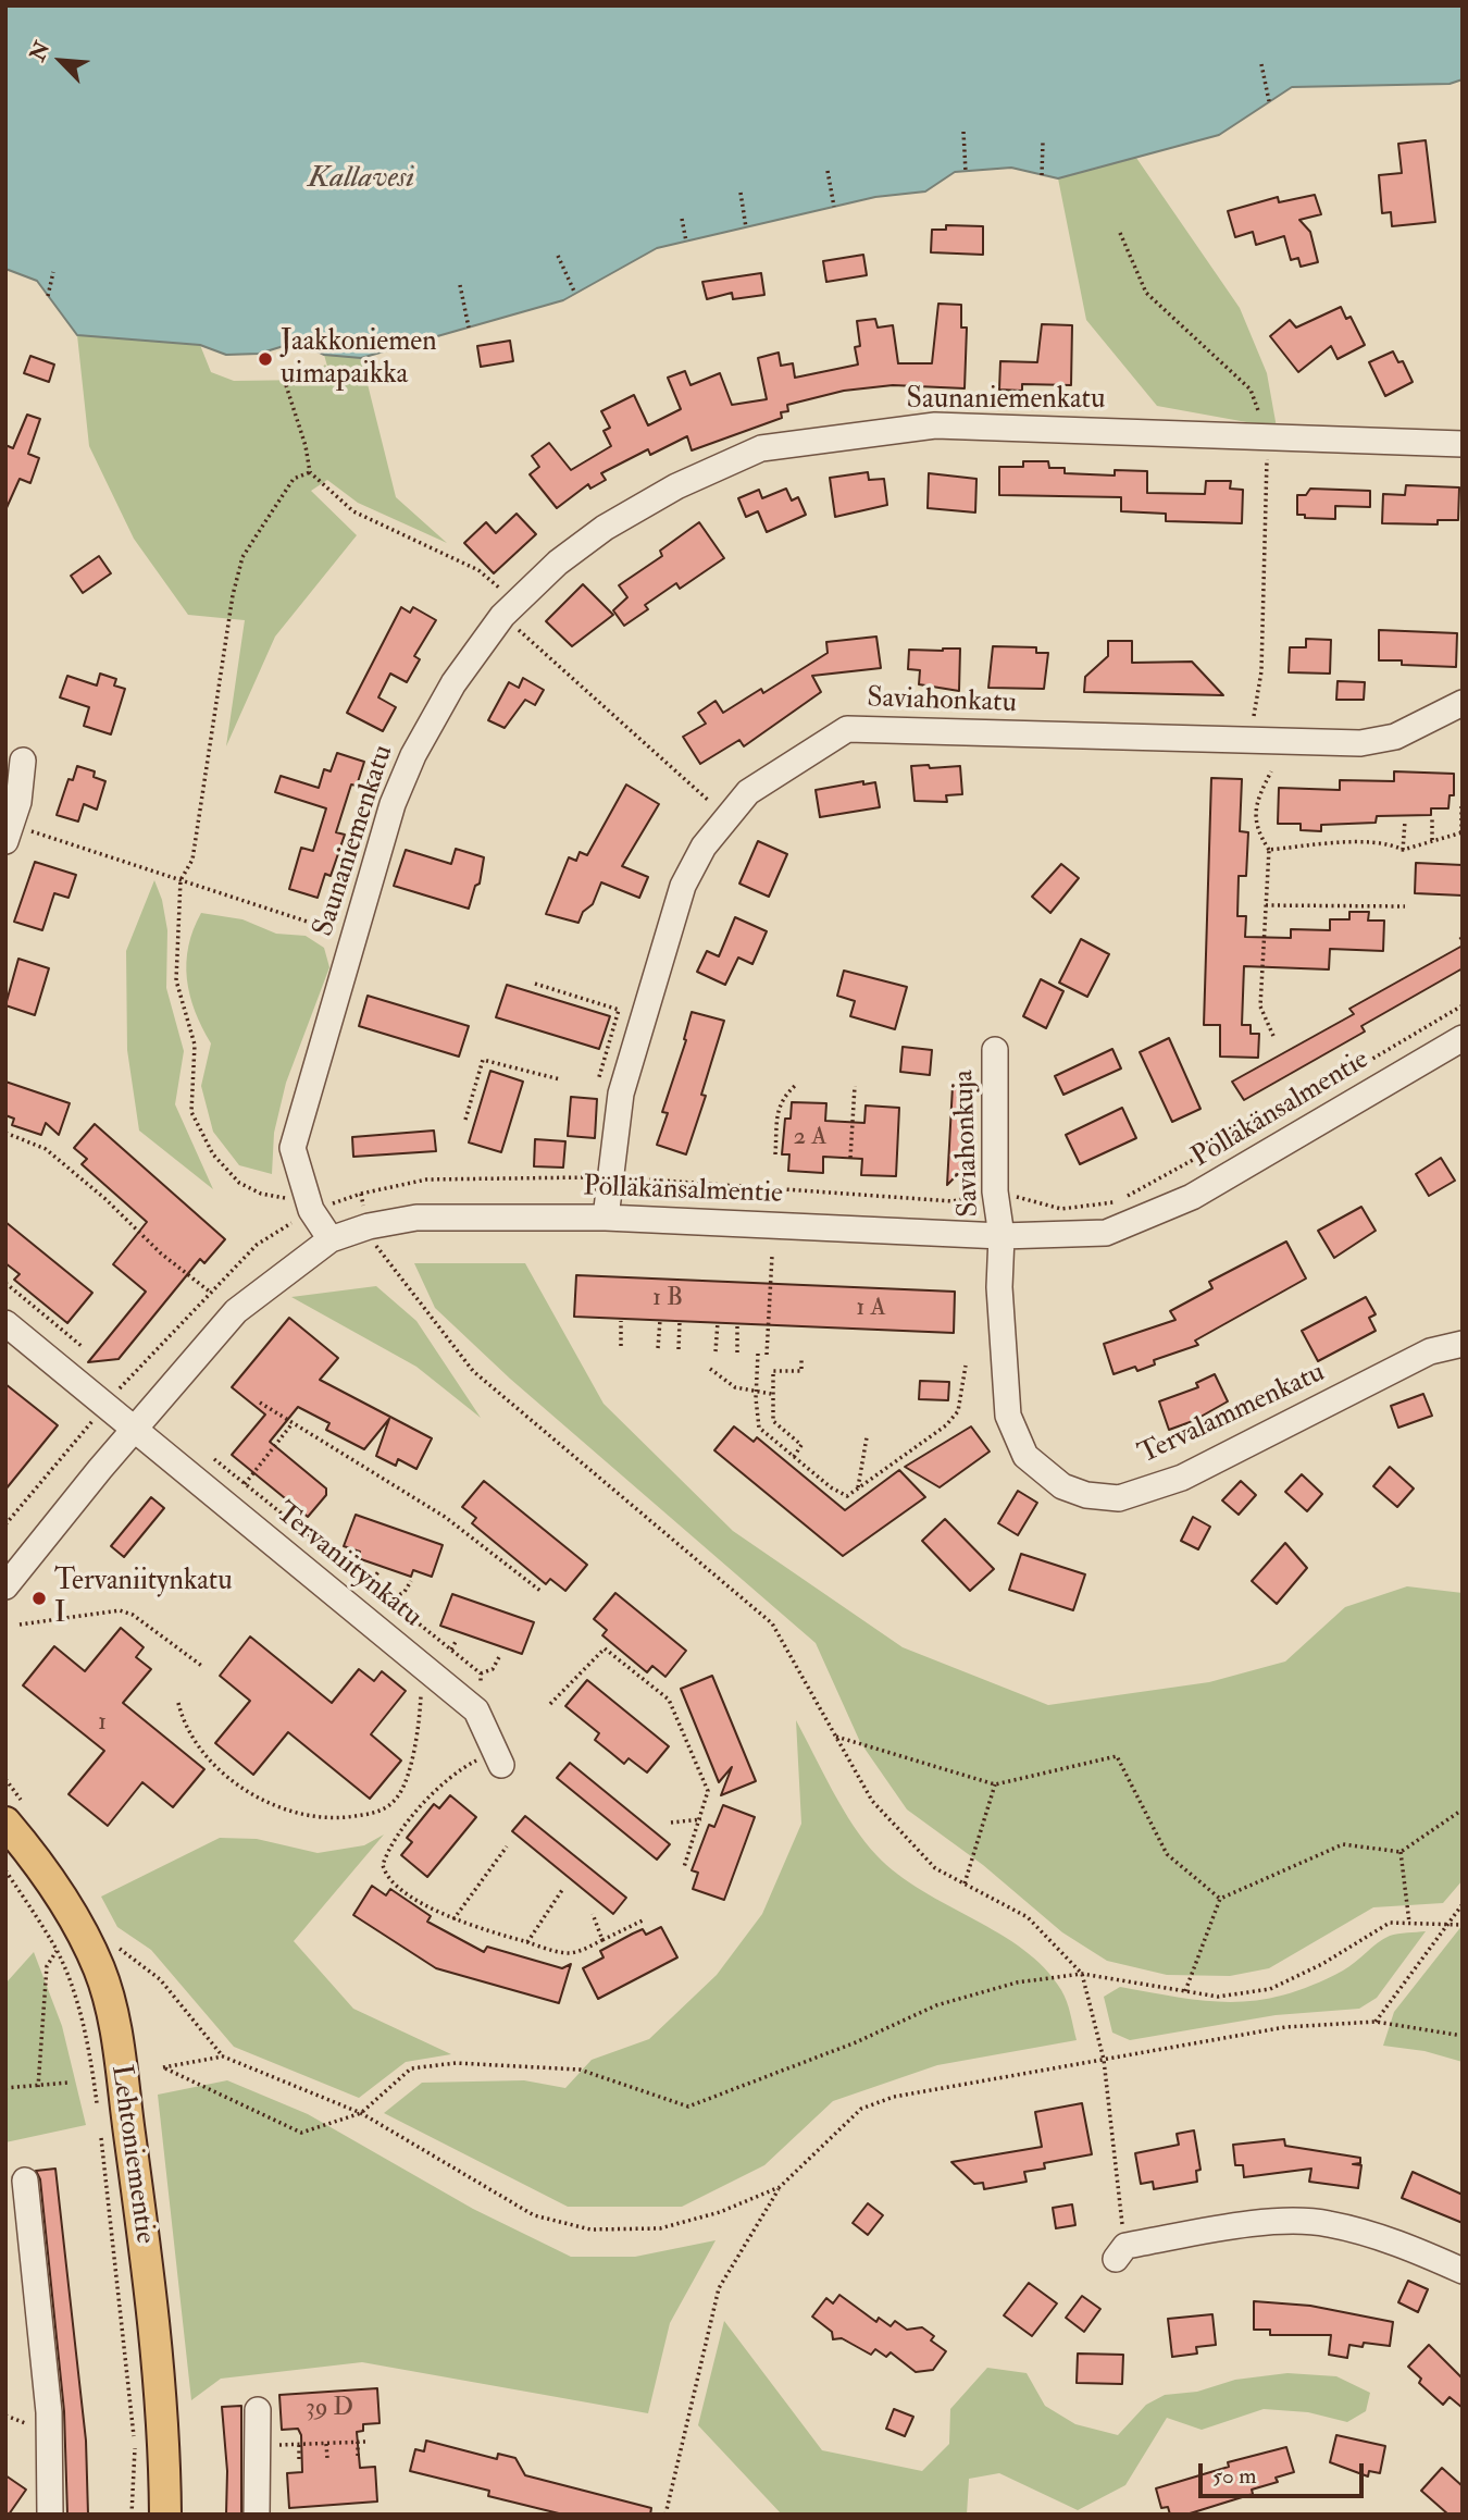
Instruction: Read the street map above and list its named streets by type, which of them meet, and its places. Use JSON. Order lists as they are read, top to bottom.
{
  "streets": {
    "main road": ["Lehtoniementie"],
    "street": [
      "Saunaniemenkatu",
      "Saviahonkatu",
      "Pölläkänsalmentie",
      "Saviahonkuja",
      "Tervalammenkatu",
      "Tervaniitynkatu"
    ]
  },
  "crossings": [
    ["Saunaniemenkatu", "Pölläkänsalmentie"],
    ["Saviahonkatu", "Pölläkänsalmentie"],
    ["Pölläkänsalmentie", "Saviahonkuja"],
    ["Pölläkänsalmentie", "Tervalammenkatu"],
    ["Pölläkänsalmentie", "Tervaniitynkatu"],
    ["Saviahonkuja", "Tervalammenkatu"]
  ],
  "water": ["Kallavesi"],
  "places": ["Jaakkoniemen uimapaikka", "Tervaniitynkatu I"],
  "house_numbers": [
    "2 A",
    "1 B",
    "1 A",
    "1",
    "39 D"
  ],
  "scale_bar": "50 m",
  "north": "top left"
}
